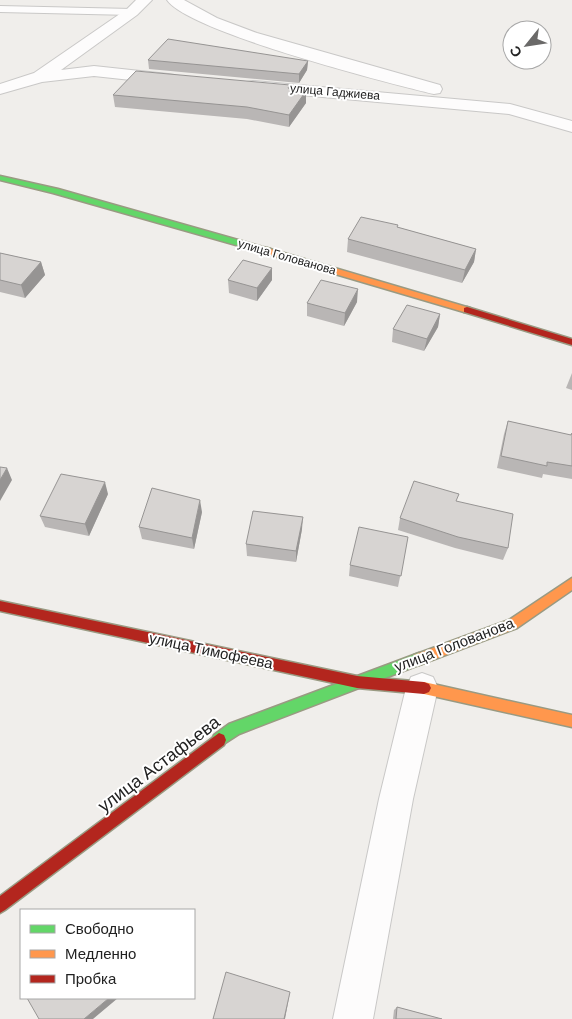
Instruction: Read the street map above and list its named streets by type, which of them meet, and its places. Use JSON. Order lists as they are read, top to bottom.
{
  "streets": {
    "street": [
      "улица Гаджиева",
      "улица Голованова",
      "улица Тимофеева",
      "улица Астафьева"
    ]
  },
  "crossings": [
    ["улица Голованова", "улица Тимофеева"],
    ["улица Голованова", "улица Астафьева"],
    ["улица Тимофеева", "улица Астафьева"]
  ],
  "legend": ["Свободно", "Медленно", "Пробка"],
  "north": "bottom left"
}
